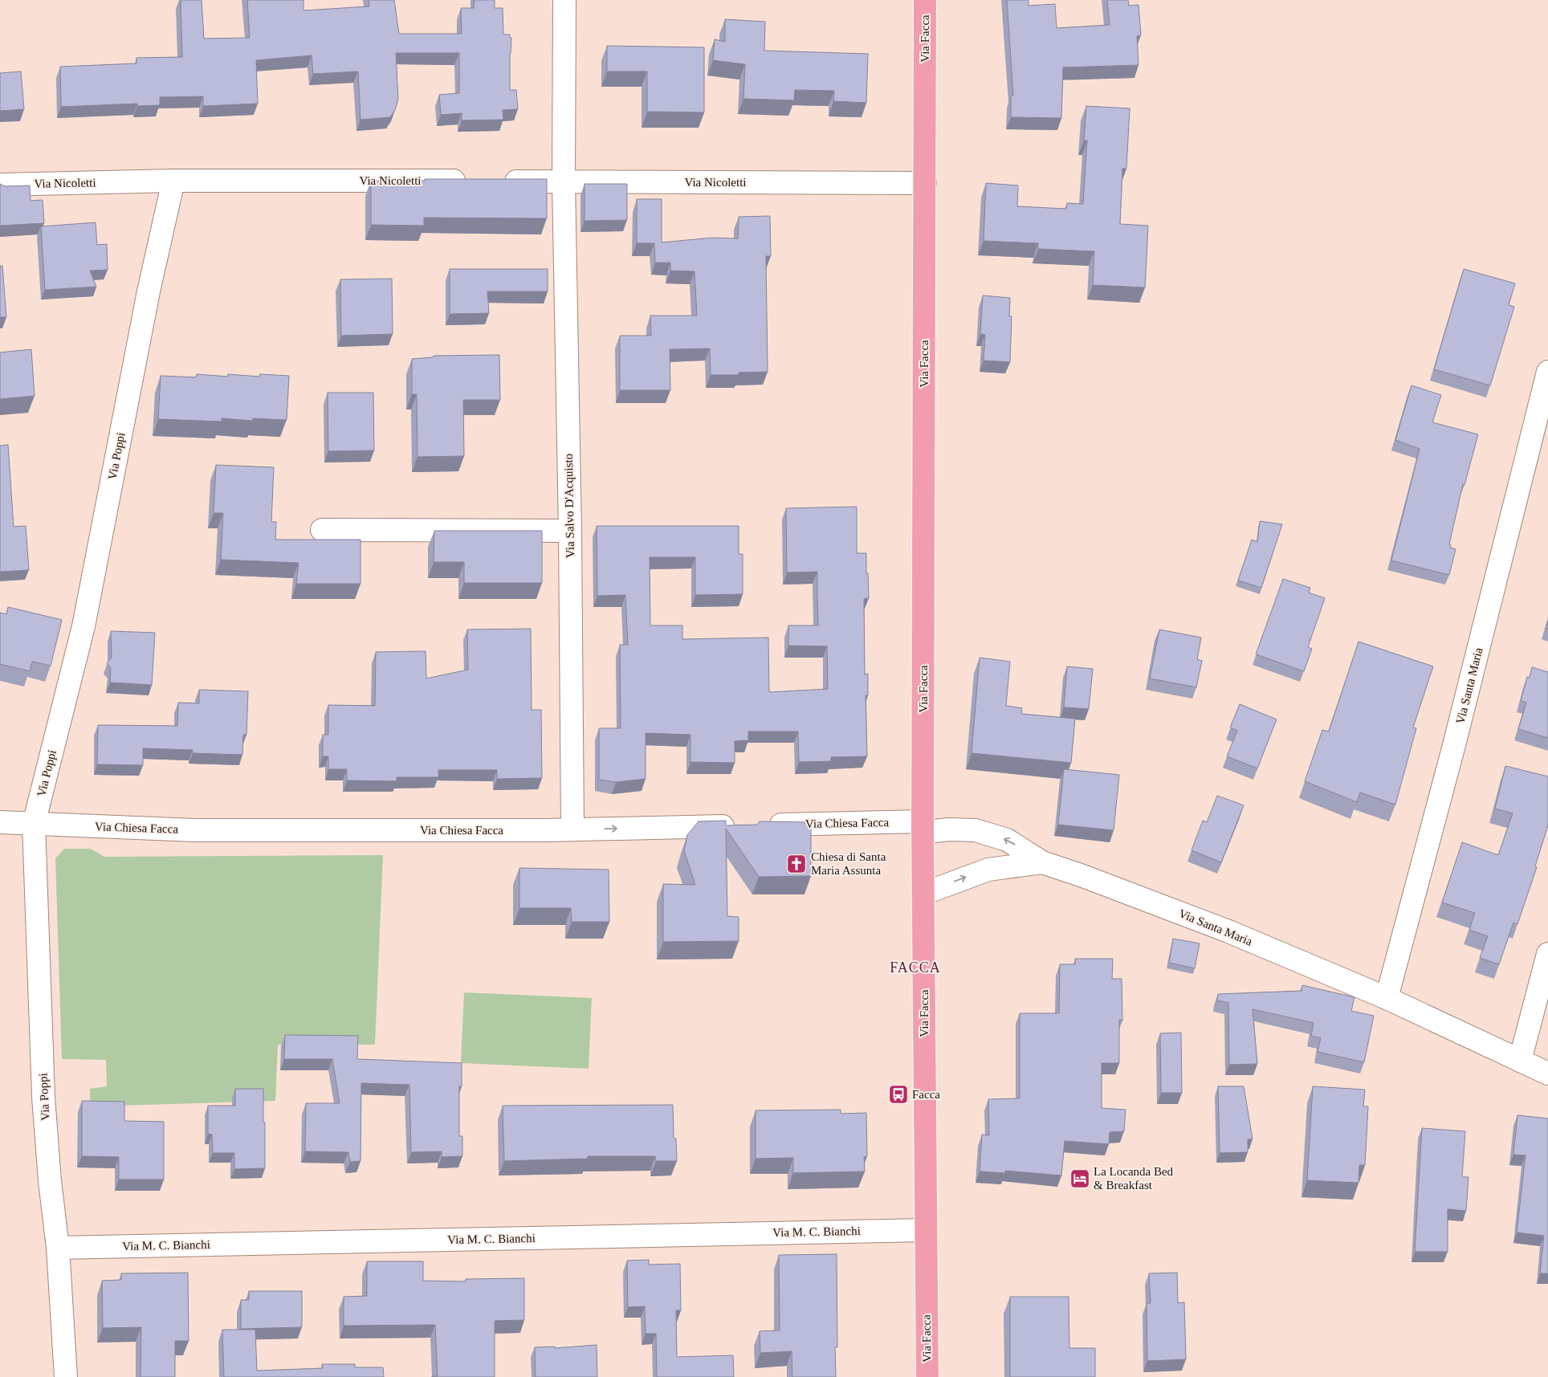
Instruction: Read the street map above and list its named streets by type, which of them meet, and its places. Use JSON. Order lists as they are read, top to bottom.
{
  "streets": {
    "main road": ["Via Facca"],
    "street": [
      "Via Nicoletti",
      "Via Poppi",
      "Via Salvo D'Acquisto",
      "Via Santa Maria",
      "Via Chiesa Facca",
      "Via M. C. Bianchi"
    ]
  },
  "crossings": [
    ["Via Facca", "Via Nicoletti"],
    ["Via Facca", "Via Santa Maria"],
    ["Via Facca", "Via Chiesa Facca"],
    ["Via Facca", "Via M. C. Bianchi"],
    ["Via Nicoletti", "Via Poppi"],
    ["Via Nicoletti", "Via Salvo D'Acquisto"],
    ["Via Poppi", "Via Chiesa Facca"],
    ["Via Poppi", "Via M. C. Bianchi"],
    ["Via Salvo D'Acquisto", "Via Chiesa Facca"],
    ["Via Santa Maria", "Via Chiesa Facca"]
  ],
  "one_way": ["Via Chiesa Facca"],
  "districts": ["FACCA"],
  "places": {
    "church": ["Chiesa di Santa Maria Assunta"],
    "bus stop": ["Facca"],
    "hotel": ["La Locanda Bed & Breakfast"]
  }
}
